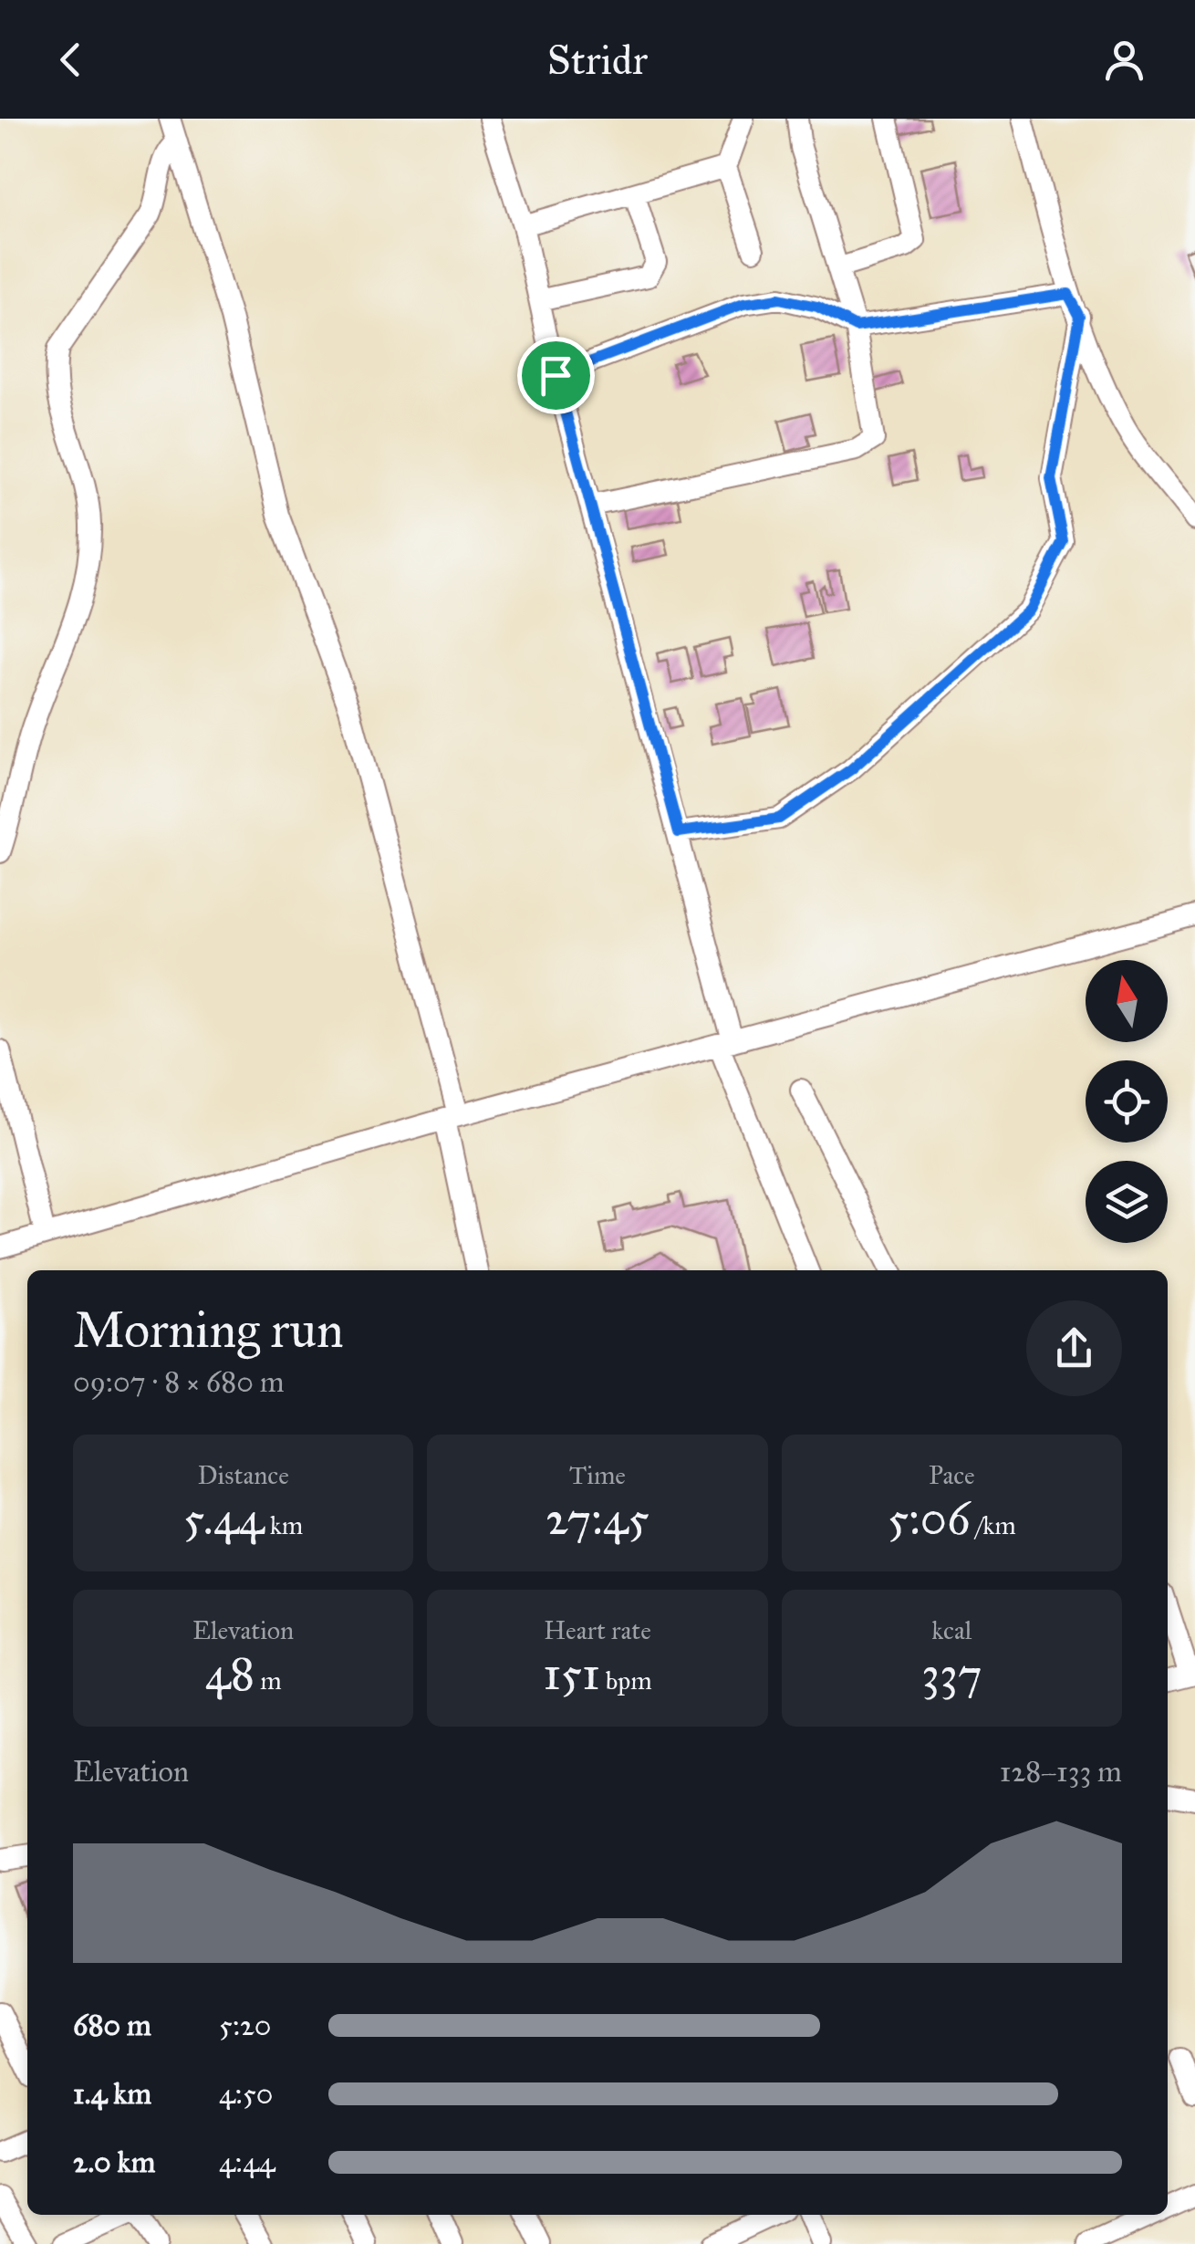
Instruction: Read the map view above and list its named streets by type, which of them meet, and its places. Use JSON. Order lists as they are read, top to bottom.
{
  "north": "top",
  "page": {
    "header": "Stridr",
    "heading": ["Morning run", "09:07 · 8 × 680 m"],
    "stats": [
      ["Distance", "5.44 km"],
      ["Time", "27:45"],
      ["Pace", "5:06 /km"],
      ["Elevation", "48 m"],
      ["Heart rate", "151 bpm"],
      ["kcal", "337"]
    ],
    "chart": ["Elevation", "128–133 m"],
    "list": [
      {
        "name": "680 m",
        "note": "5:20"
      },
      {
        "name": "1.4 km",
        "note": "4:50"
      },
      {
        "name": "2.0 km",
        "note": "4:44"
      }
    ]
  }
}
